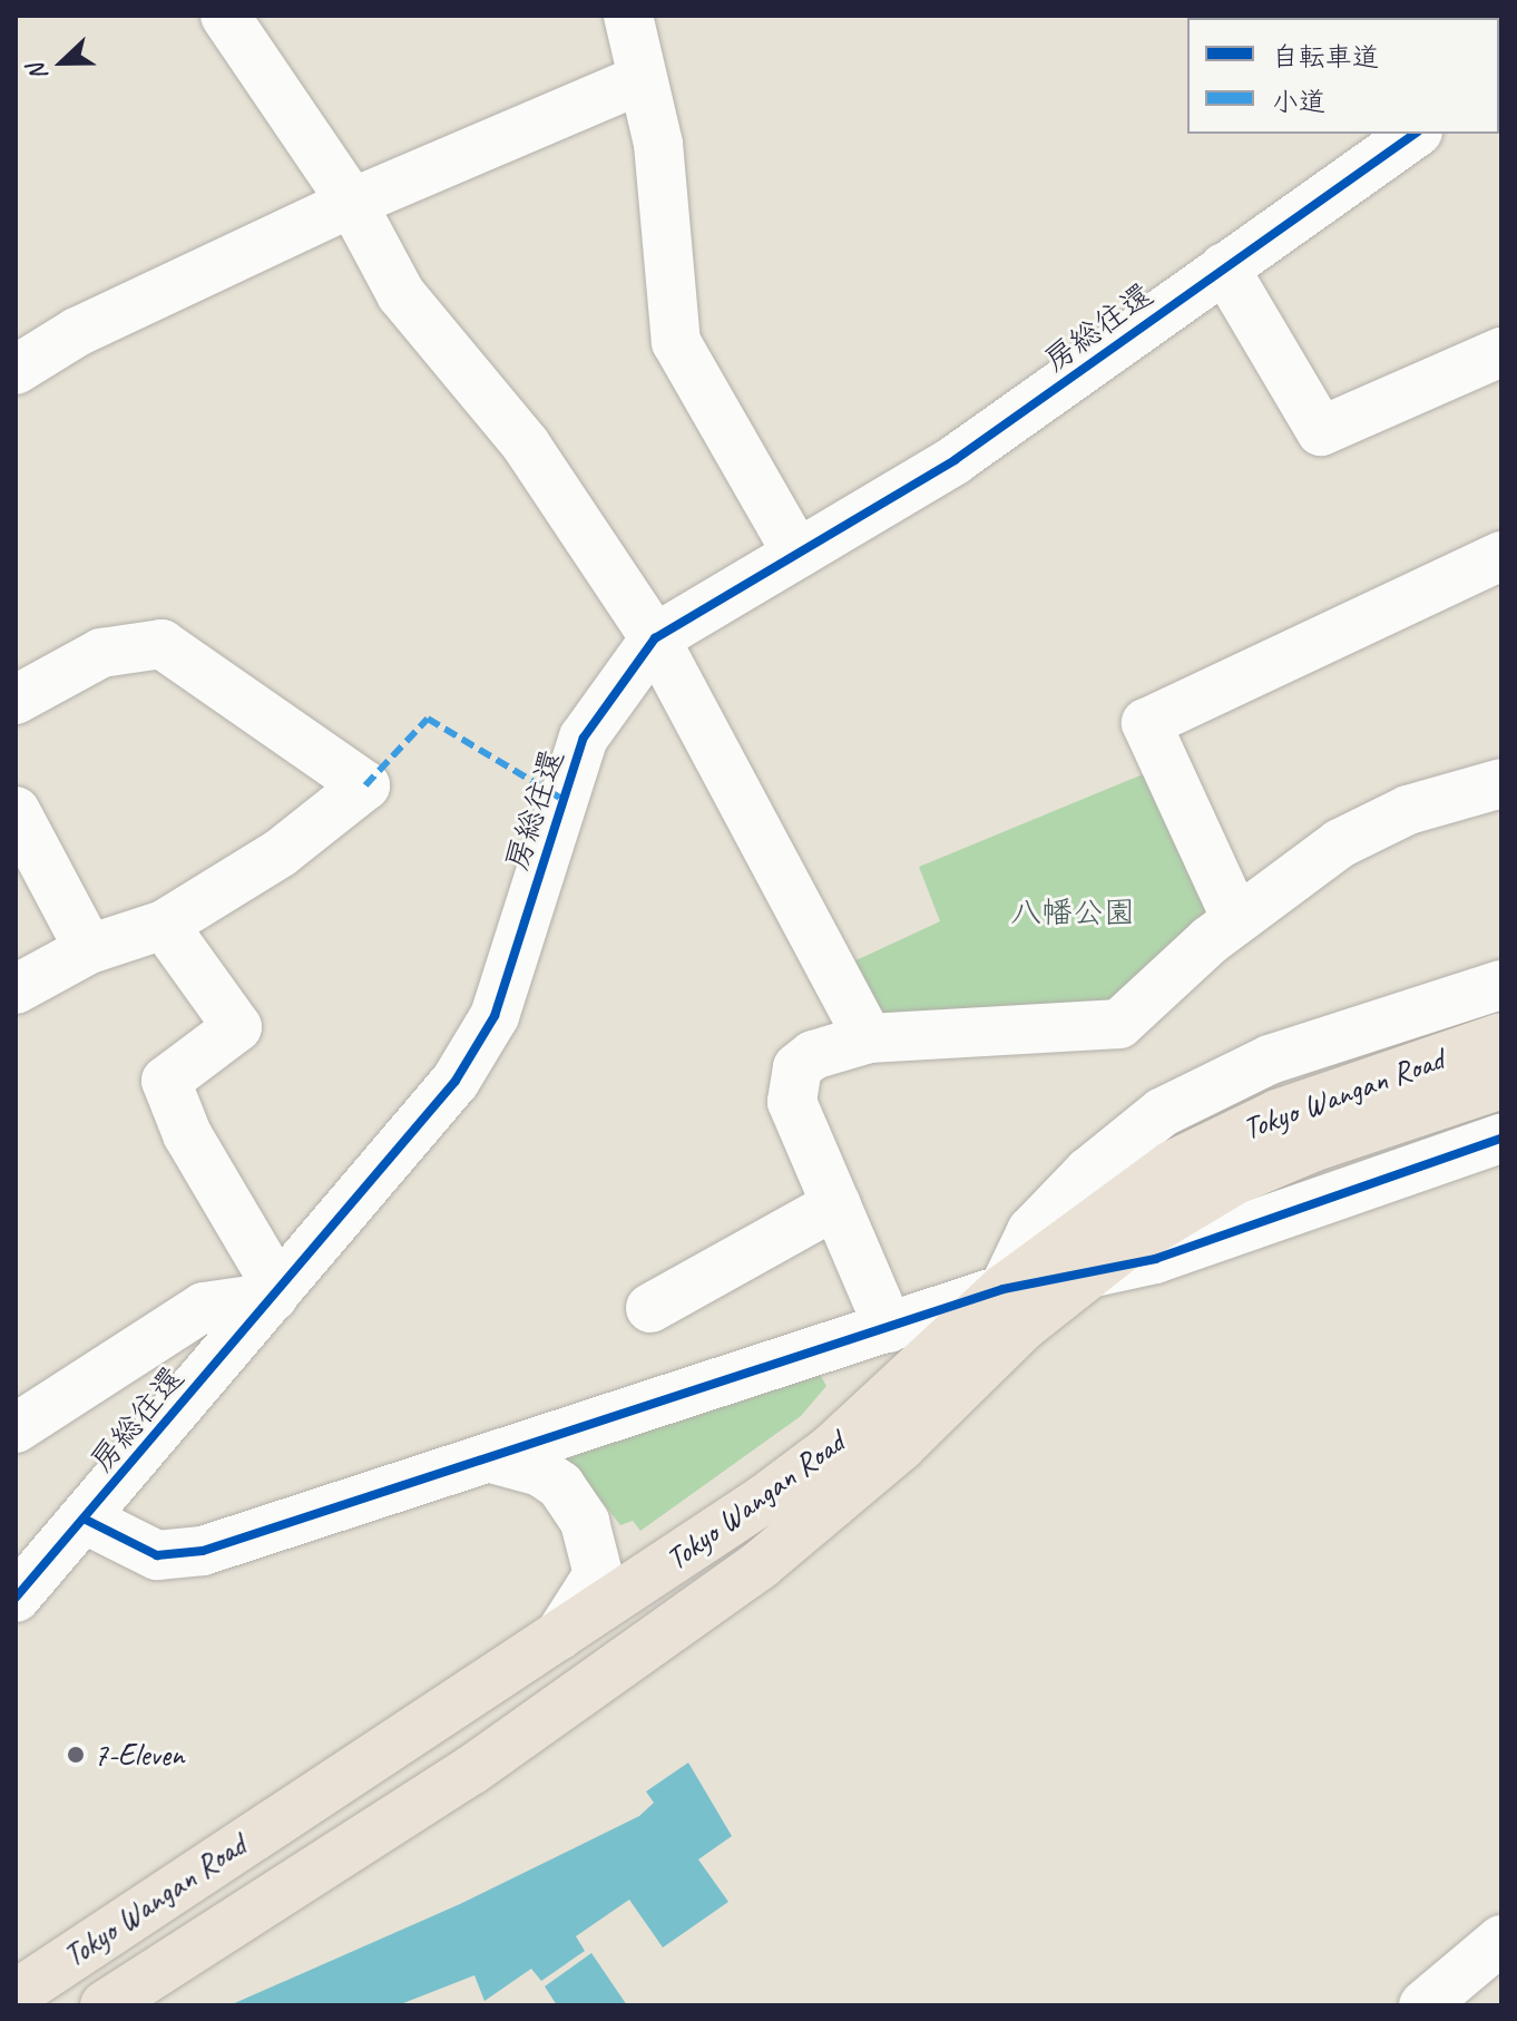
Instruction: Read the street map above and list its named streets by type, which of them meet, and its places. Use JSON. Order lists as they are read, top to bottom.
{
  "streets": {
    "highway": ["Tokyo Wangan Road"],
    "street": ["房総往還"]
  },
  "parks": ["八幡公園"],
  "places": ["7-Eleven"],
  "legend": ["自転車道", "小道"],
  "north": "left"
}
